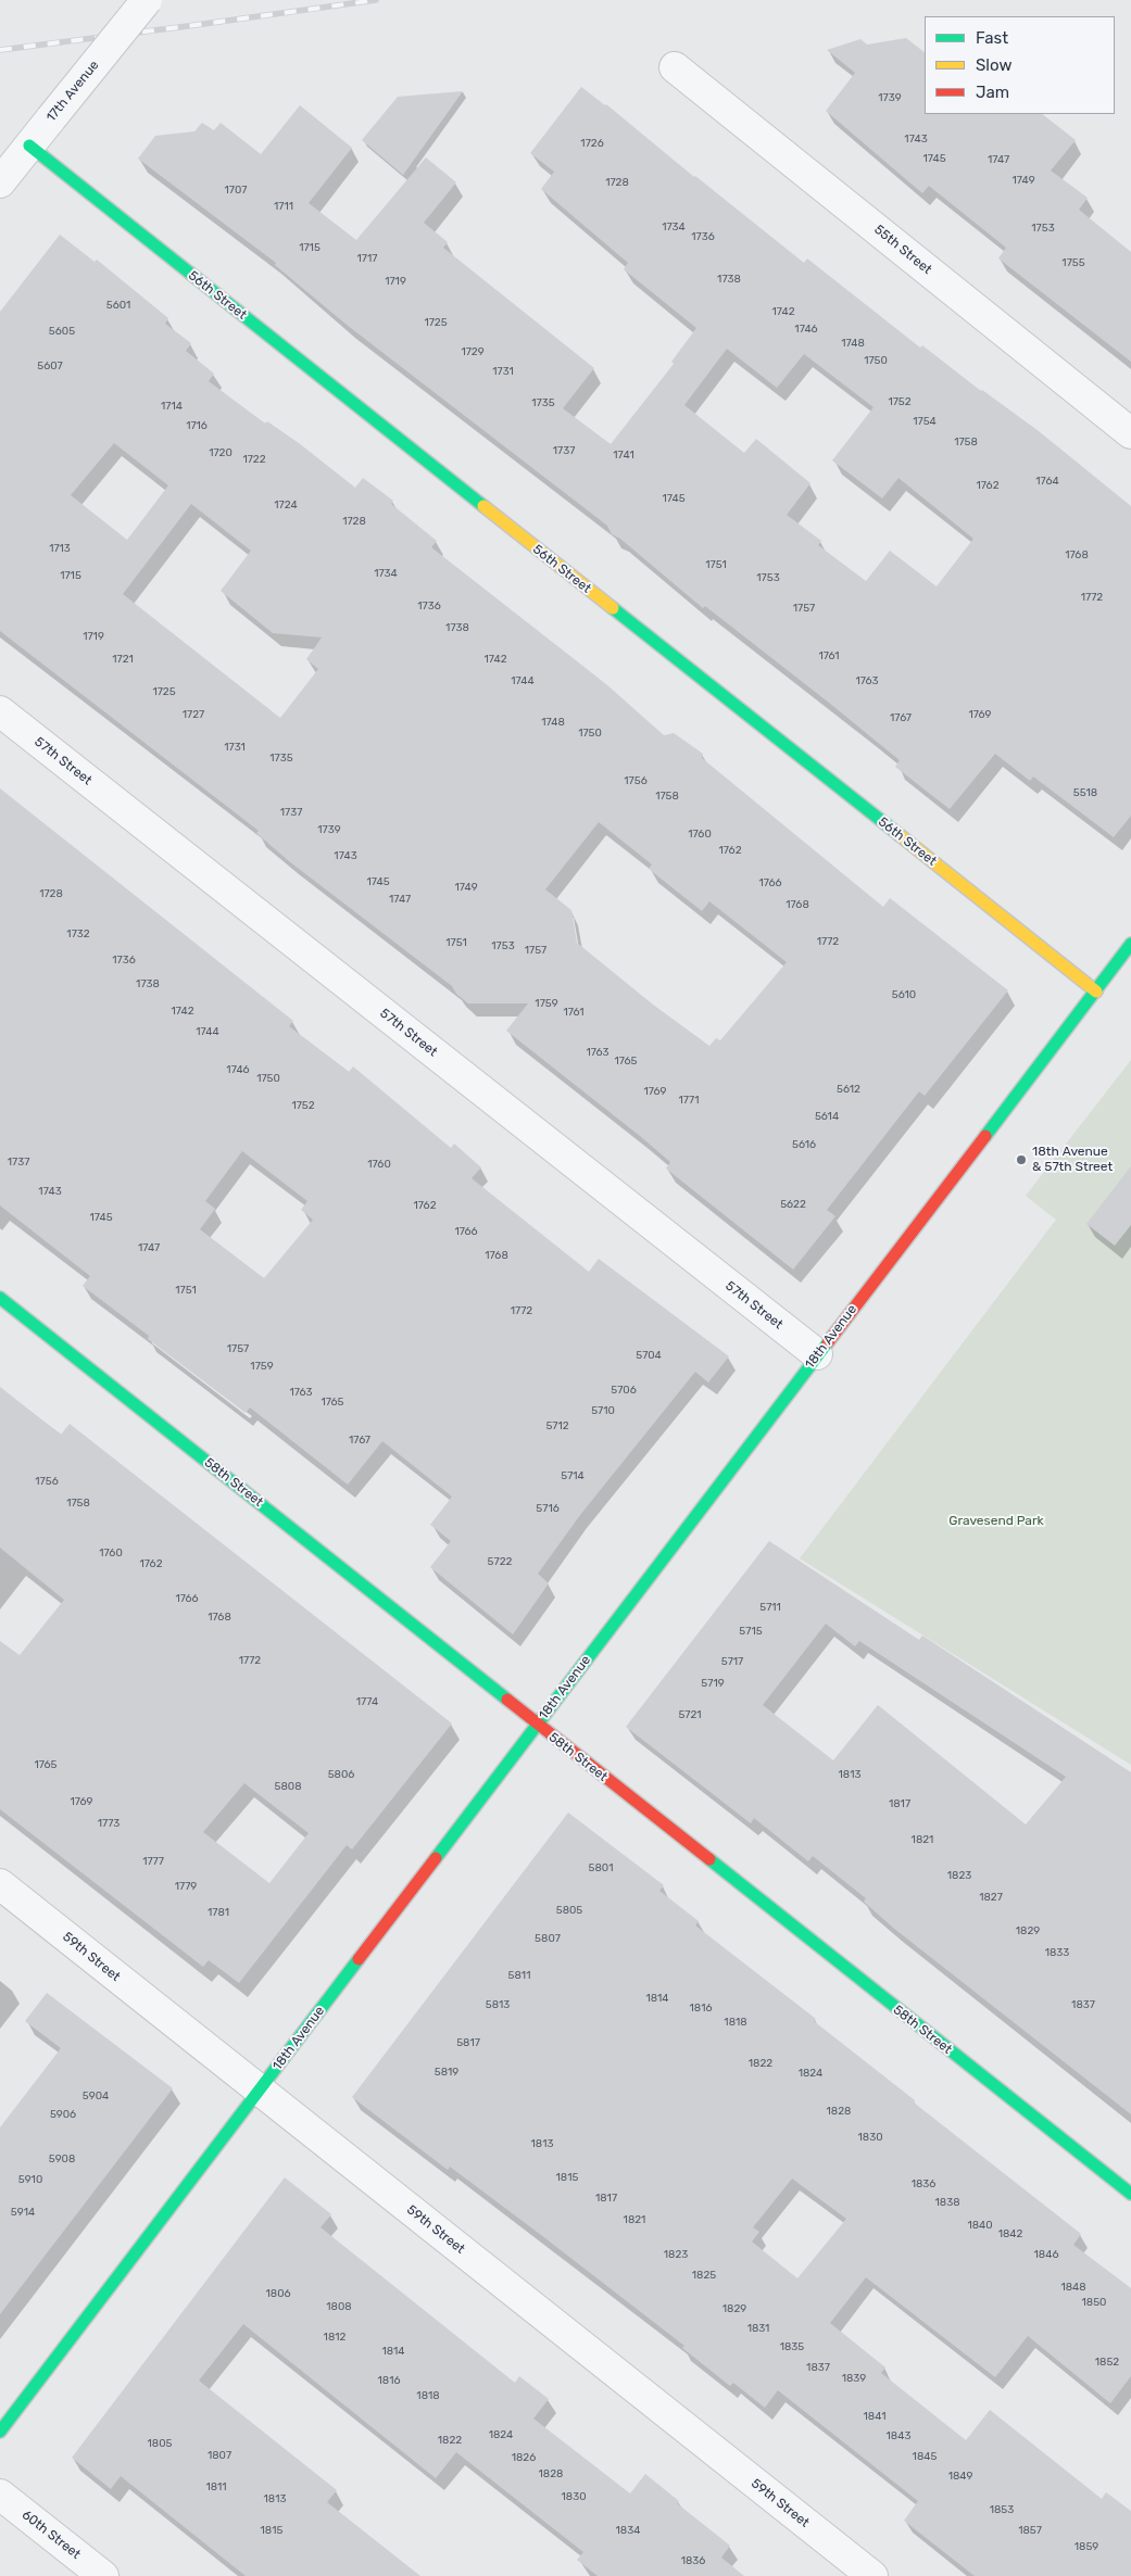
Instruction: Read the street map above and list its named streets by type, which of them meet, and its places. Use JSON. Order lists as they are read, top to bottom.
{
  "streets": {
    "street": [
      "17th Avenue",
      "55th Street",
      "56th Street",
      "57th Street",
      "18th Avenue",
      "58th Street",
      "59th Street",
      "60th Street"
    ]
  },
  "crossings": [
    ["17th Avenue", "56th Street"],
    ["56th Street", "18th Avenue"],
    ["57th Street", "18th Avenue"],
    ["18th Avenue", "58th Street"],
    ["18th Avenue", "59th Street"]
  ],
  "parks": ["Gravesend Park"],
  "places": ["18th Avenue & 57th Street"],
  "house_numbers": [
    "1739",
    "1743",
    "1726",
    "1745",
    "1747",
    "1749",
    "1728",
    "1707",
    "1711",
    "1734",
    "1753",
    "1736",
    "1715",
    "1717",
    "1755",
    "1738",
    "1719",
    "5601",
    "1742",
    "1725",
    "1746",
    "5605",
    "1748",
    "1729",
    "1750",
    "5607",
    "1731",
    "1752",
    "1735",
    "1714",
    "1754",
    "1716",
    "1758",
    "1737",
    "1720",
    "1741",
    "1722",
    "1764",
    "1762",
    "1745",
    "1724",
    "1728",
    "1713",
    "1768",
    "1751",
    "1734",
    "1715",
    "1753",
    "1772",
    "1736",
    "1757",
    "1738",
    "1719",
    "1761",
    "1721",
    "1742",
    "1744",
    "1763",
    "1725",
    "1727",
    "1769",
    "1767",
    "1748",
    "1750",
    "1731",
    "1735",
    "1756",
    "5518",
    "1758",
    "1737",
    "1739",
    "1760",
    "1762",
    "1743",
    "1745",
    "1766",
    "1749",
    "1728",
    "1747",
    "1768",
    "1732",
    "1772",
    "1751",
    "1753",
    "1757",
    "1736",
    "1738",
    "5610",
    "1759",
    "1742",
    "1761",
    "1744",
    "1763",
    "1765",
    "1746",
    "1750",
    "5612",
    "1769",
    "1771",
    "1752",
    "5614",
    "5616",
    "1737",
    "1760",
    "1743",
    "5622",
    "1762",
    "1745",
    "1766",
    "1747",
    "1768",
    "1751",
    "1772",
    "1757",
    "5704",
    "1759",
    "5706",
    "1763",
    "1765",
    "5710",
    "5712",
    "1767",
    "5714",
    "1756",
    "1758",
    "5716",
    "1760",
    "5722",
    "1762",
    "1766",
    "5711",
    "1768",
    "5715",
    "1772",
    "5717",
    "5719",
    "1774",
    "5721",
    "1765",
    "5806",
    "1813",
    "5808",
    "1769",
    "1817",
    "1773",
    "1821",
    "1777",
    "5801",
    "1823",
    "1779",
    "1827",
    "5805",
    "1781",
    "1829",
    "5807",
    "1833",
    "5811",
    "1814",
    "5813",
    "1837",
    "1816",
    "1818",
    "5817",
    "1822",
    "5819",
    "1824",
    "5904",
    "1828",
    "5906",
    "1830",
    "1813",
    "5908",
    "1815",
    "5910",
    "1836",
    "1817",
    "1838",
    "5914",
    "1821",
    "1840",
    "1842",
    "1823",
    "1846",
    "1825",
    "1848",
    "1806",
    "1850",
    "1808",
    "1829",
    "1831",
    "1812",
    "1835",
    "1814",
    "1852",
    "1837",
    "1839",
    "1816",
    "1818",
    "1841",
    "1824",
    "1843",
    "1822",
    "1805",
    "1807",
    "1845",
    "1826",
    "1828",
    "1849",
    "1811",
    "1830",
    "1813",
    "1853",
    "1815",
    "1834",
    "1857",
    "1859",
    "1836"
  ],
  "legend": ["Fast", "Slow", "Jam"]
}
